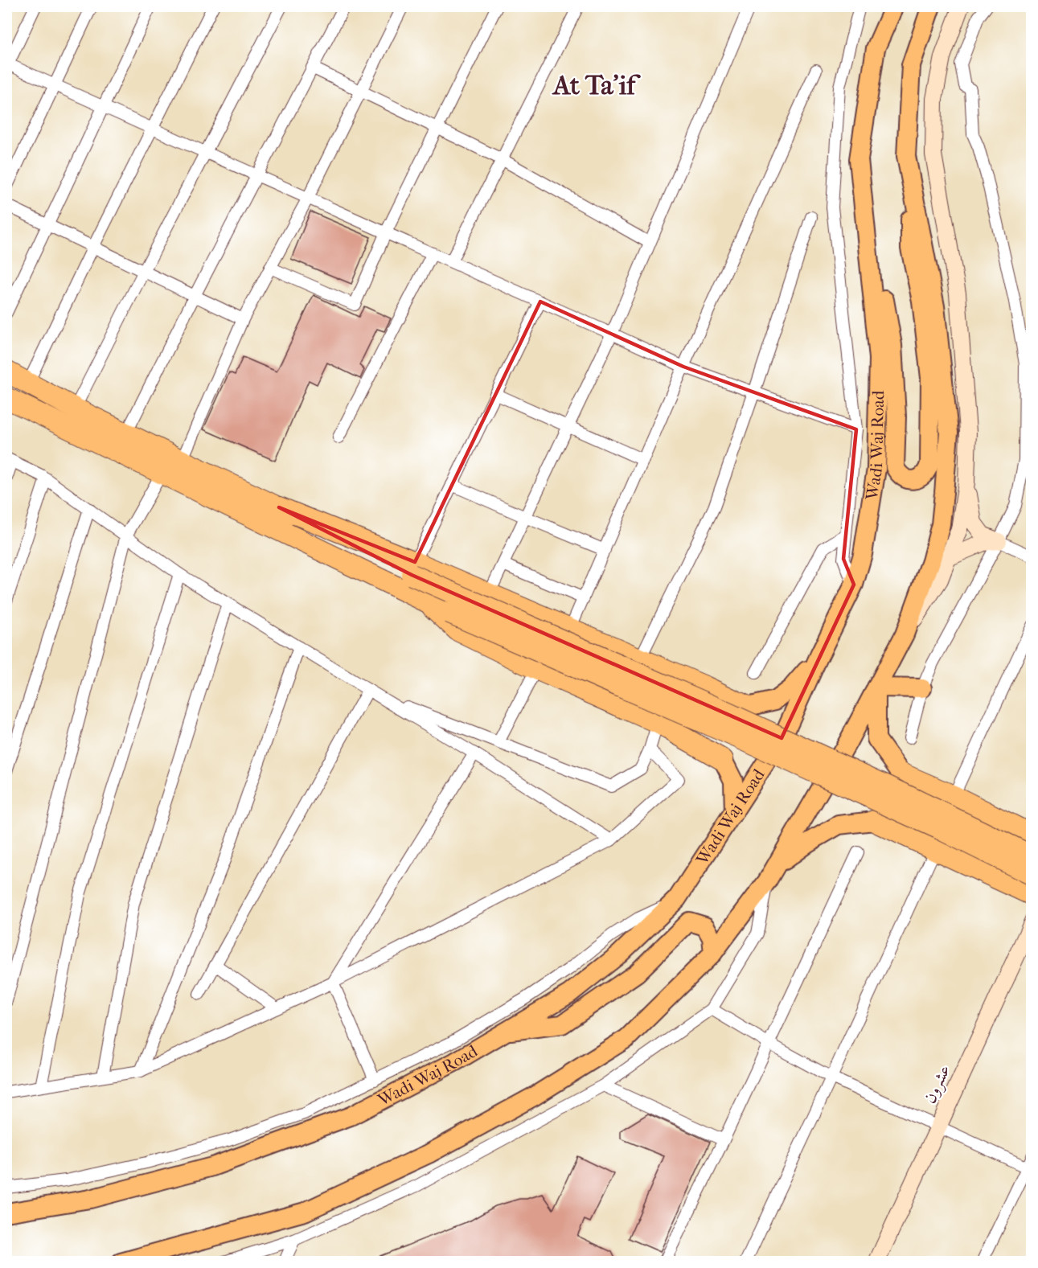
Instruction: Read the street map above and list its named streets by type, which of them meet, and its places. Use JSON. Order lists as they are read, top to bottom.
{
  "streets": {
    "main road": ["Wadi Waj Road"],
    "street": ["عشرون"]
  },
  "districts": ["At Ta'if"]
}
